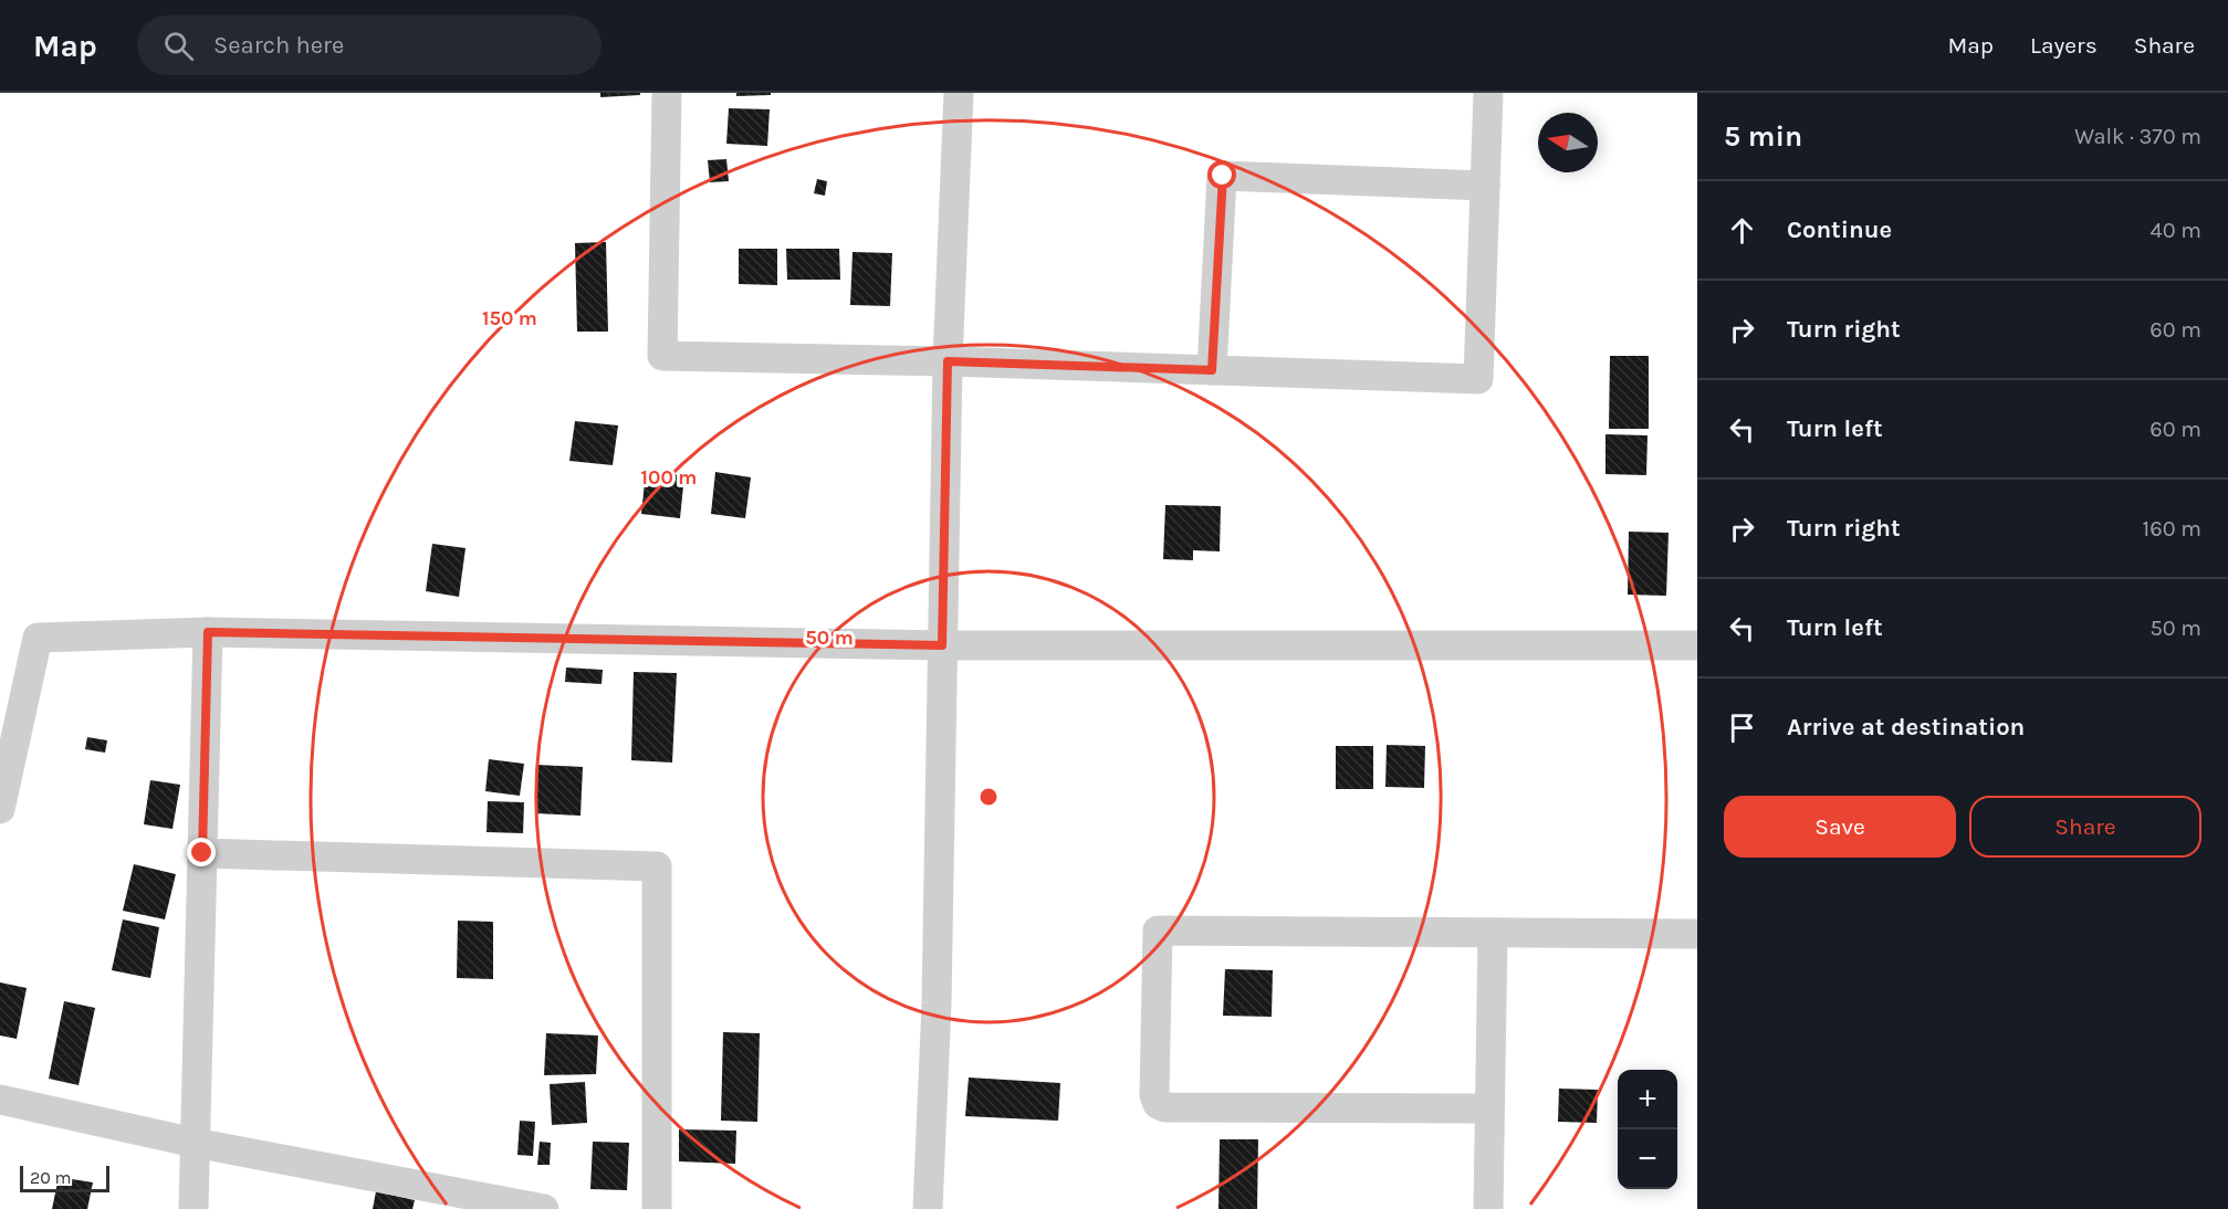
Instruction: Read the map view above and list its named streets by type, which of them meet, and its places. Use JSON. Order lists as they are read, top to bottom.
{
  "scale_bar": "20 m",
  "north": "left",
  "page": {
    "header": "Map",
    "search": "Search here",
    "nav": ["Map", "Layers", "Share"],
    "heading": ["5 min", "Walk · 370 m"],
    "list": [
      ["Continue", "40 m"],
      ["Turn right", "60 m"],
      ["Turn left", "60 m"],
      ["Turn right", "160 m"],
      ["Turn left", "50 m"],
      "Arrive at destination"
    ],
    "buttons": ["Save", "Share"],
    "map_buttons": ["+", "−"],
    "scale": "20 m"
  },
  "rings": ["150 m", "100 m", "50 m"]
}
